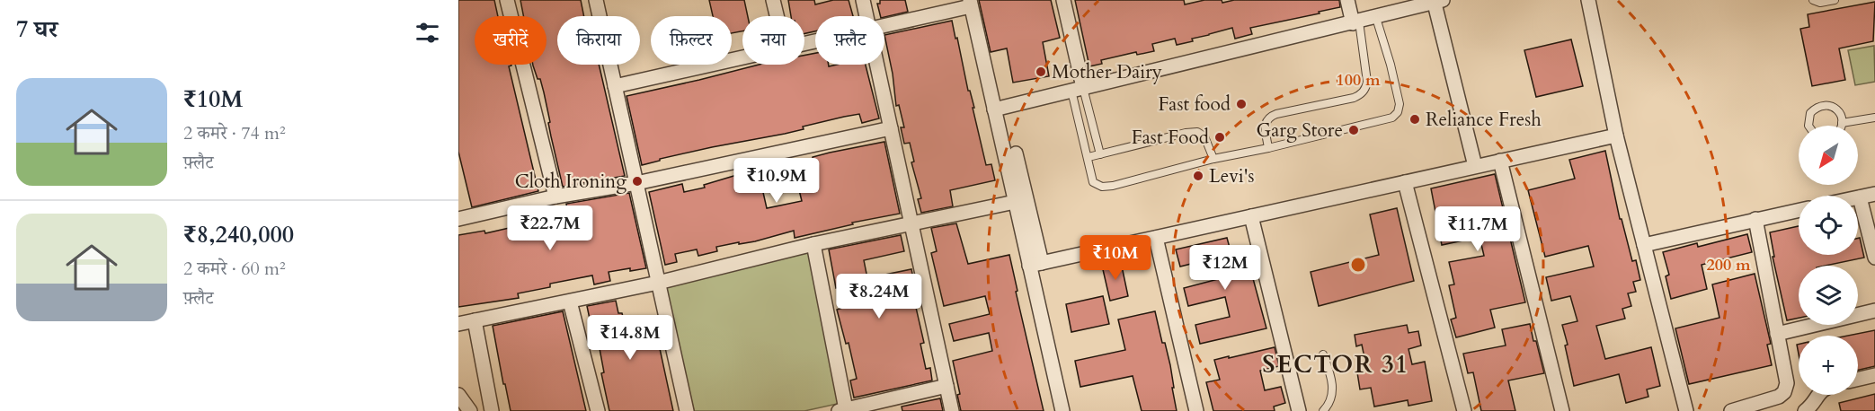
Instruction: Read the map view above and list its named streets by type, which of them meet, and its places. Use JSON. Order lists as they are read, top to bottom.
{
  "districts": ["SECTOR 31"],
  "places": [
    "Mother Dairy",
    "Fast food",
    "Reliance Fresh",
    "Garg Store",
    "Fast Food",
    "Levi's",
    "Cloth Ironing"
  ],
  "north": "bottom left",
  "page": {
    "heading": "7 घर",
    "chip": [
      "खरीदें",
      "किराया",
      "फ़िल्टर",
      "नया",
      "फ़्लैट"
    ],
    "list": [
      {
        "name": "₹10M",
        "note": "2 कमरे · 74 m² · फ़्लैट"
      },
      {
        "name": "₹8,240,000",
        "note": "2 कमरे · 60 m² · फ़्लैट"
      }
    ],
    "map_buttons": "+",
    "price": [
      "₹10.9M",
      "₹22.7M",
      "₹11.7M",
      "₹10M",
      "₹12M",
      "₹8.24M",
      "₹14.8M"
    ]
  },
  "rings": ["100 m", "200 m"]
}
